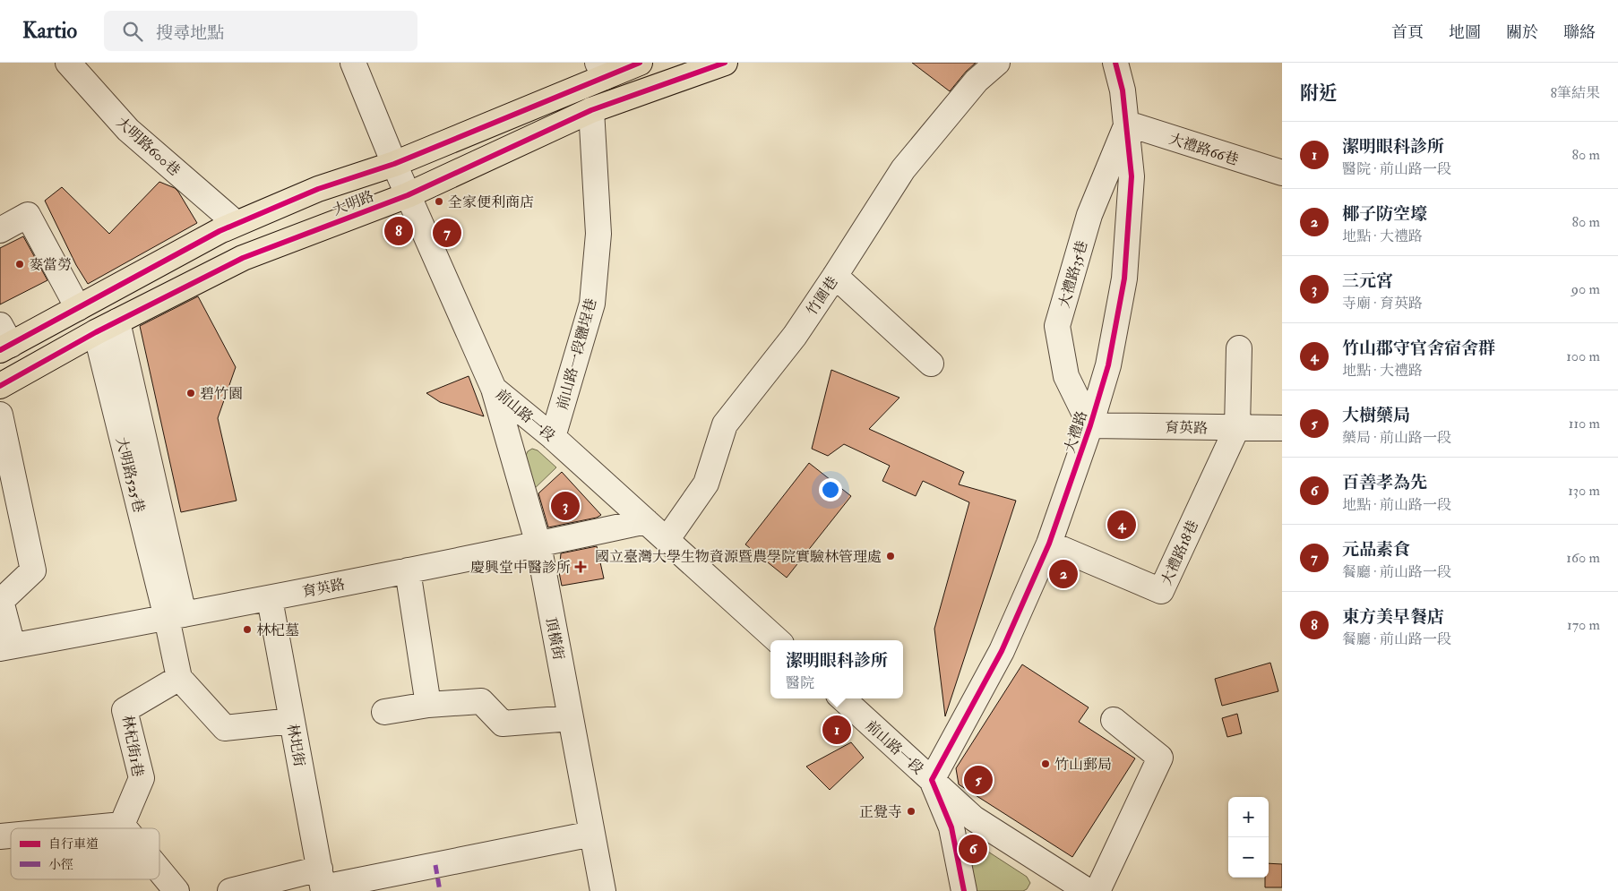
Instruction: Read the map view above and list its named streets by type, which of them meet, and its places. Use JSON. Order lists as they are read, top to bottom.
{
  "streets": {
    "main road": ["大明路"],
    "street": [
      "大明路600巷",
      "大禮路66巷",
      "大禮路35巷",
      "竹圍巷",
      "前山路一段鹽埕巷",
      "前山路一段",
      "育英路",
      "大禮路",
      "大明路525巷",
      "大禮路18巷",
      "頂橫街",
      "林圯街",
      "林杞街1巷"
    ]
  },
  "crossings": [
    ["大明路600巷", "大明路"],
    ["大禮路66巷", "大禮路35巷"],
    ["大禮路66巷", "大禮路"],
    ["大明路", "前山路一段鹽埕巷"],
    ["大明路", "前山路一段"],
    ["大明路", "大明路525巷"],
    ["大禮路35巷", "育英路"],
    ["大禮路35巷", "大禮路"],
    ["竹圍巷", "前山路一段"],
    ["前山路一段鹽埕巷", "前山路一段"],
    ["前山路一段", "育英路"],
    ["前山路一段", "大禮路"],
    ["前山路一段", "頂橫街"],
    ["育英路", "大禮路"],
    ["育英路", "大明路525巷"],
    ["育英路", "大禮路18巷"],
    ["育英路", "頂橫街"],
    ["育英路", "林圯街"],
    ["大禮路", "大禮路18巷"]
  ],
  "places": {
    "other": [
      "全家便利商店",
      "麥當勞",
      "碧竹園",
      "國立臺灣大學生物資源暨農學院實驗林管理處",
      "林杞墓",
      "竹山郵局",
      "正覺寺"
    ],
    "health": ["慶興堂中醫診所"]
  },
  "legend": ["自行車道", "小徑"],
  "page": {
    "header": "Kartio",
    "search": "搜尋地點",
    "nav": [
      "首頁",
      "地圖",
      "關於",
      "聯絡"
    ],
    "heading": ["附近", "8筆結果"],
    "list": [
      {
        "mark": "1",
        "name": "潔明眼科診所",
        "note": "醫院 · 前山路一段",
        "value": "80 m"
      },
      {
        "mark": "2",
        "name": "椰子防空壕",
        "note": "地點 · 大禮路",
        "value": "80 m"
      },
      {
        "mark": "3",
        "name": "三元宮",
        "note": "寺廟 · 育英路",
        "value": "90 m"
      },
      {
        "mark": "4",
        "name": "竹山郡守官舍宿舍群",
        "note": "地點 · 大禮路",
        "value": "100 m"
      },
      {
        "mark": "5",
        "name": "大樹藥局",
        "note": "藥局 · 前山路一段",
        "value": "110 m"
      },
      {
        "mark": "6",
        "name": "百善孝為先",
        "note": "地點 · 前山路一段",
        "value": "130 m"
      },
      {
        "mark": "7",
        "name": "元品素食",
        "note": "餐廳 · 前山路一段",
        "value": "160 m"
      },
      {
        "mark": "8",
        "name": "東方美早餐店",
        "note": "餐廳 · 前山路一段",
        "value": "170 m"
      }
    ],
    "pins": [
      "8",
      "7",
      "3",
      "4",
      "2",
      "1",
      "5",
      "6"
    ],
    "popup": ["潔明眼科診所", "醫院"],
    "map_buttons": ["+", "−"]
  }
}
